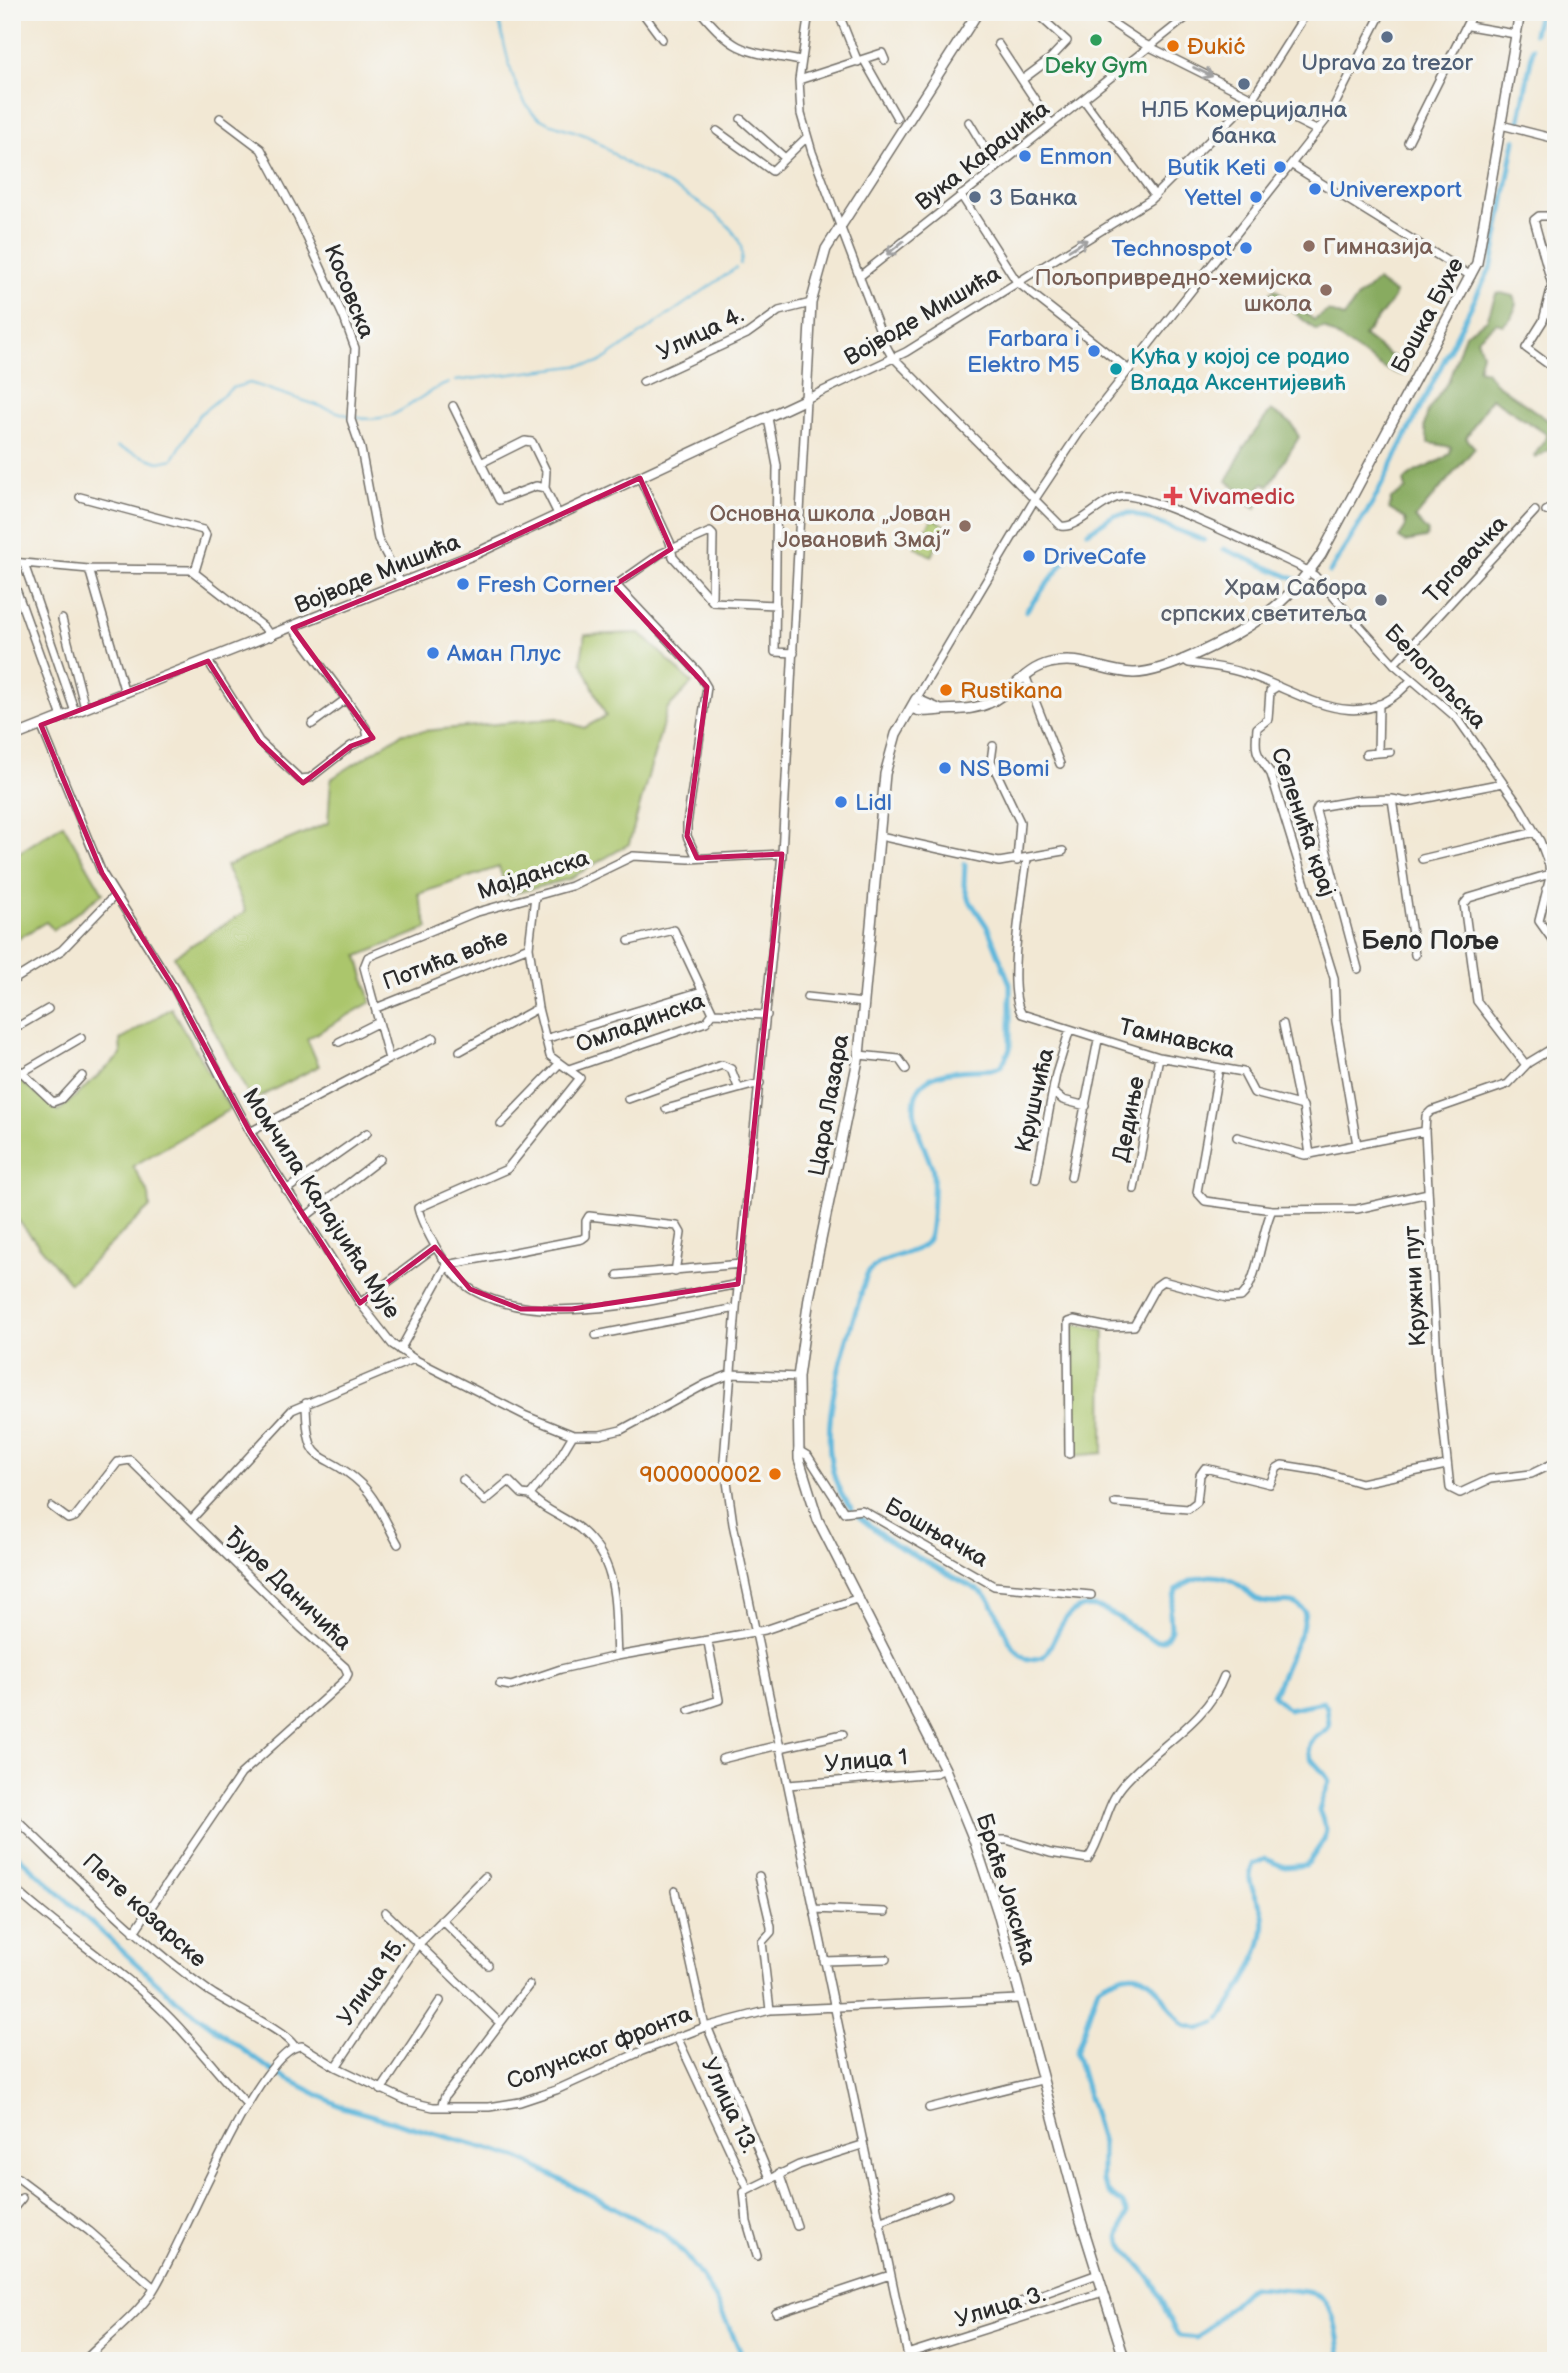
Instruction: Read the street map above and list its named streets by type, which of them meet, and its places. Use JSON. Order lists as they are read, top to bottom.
{
  "streets": {
    "main road": [
      "Војводе Мишића",
      "Бошка Бухе",
      "Цара Лазара",
      "Браће Јоксића"
    ],
    "street": [
      "Вука Караџића",
      "Косовска",
      "Улица 4.",
      "Трговачка",
      "Белопољска",
      "Селенића крај",
      "Мајданска",
      "Потића воће",
      "Омладинска",
      "Тамнавска",
      "Крушчића",
      "Дедиње",
      "Момчила Калајџића Мује",
      "Кружни пут",
      "Бошњачка",
      "Ђуре Даничића",
      "Улица 1",
      "Пете козарске",
      "Улица 15.",
      "Солунског фронта",
      "Улица 13.",
      "Улица 3."
    ]
  },
  "crossings": [
    ["Косовска", "Војводе Мишића"],
    ["Војводе Мишића", "Момчила Калајџића Мује"],
    ["Бошка Бухе", "Белопољска"],
    ["Трговачка", "Белопољска"],
    ["Белопољска", "Цара Лазара"],
    ["Мајданска", "Потића воће"],
    ["Потића воће", "Омладинска"],
    ["Тамнавска", "Крушчића"],
    ["Тамнавска", "Дедиње"],
    ["Цара Лазара", "Момчила Калајџића Мује"],
    ["Цара Лазара", "Бошњачка"],
    ["Цара Лазара", "Браће Јоксића"],
    ["Бошњачка", "Браће Јоксића"],
    ["Ђуре Даничића", "Пете козарске"],
    ["Улица 1", "Браће Јоксића"],
    ["Браће Јоксића", "Солунског фронта"],
    ["Браће Јоксића", "Улица 3."],
    ["Пете козарске", "Солунског фронта"],
    ["Улица 15.", "Солунског фронта"],
    ["Солунског фронта", "Улица 13."]
  ],
  "districts": ["Бело Поље"],
  "places": {
    "other": [
      "Uprava za trezor",
      "Deky Gym",
      "Đukić",
      "НЛБ Комерцијална банка",
      "Enmon",
      "Butik Keti",
      "Univerexport",
      "3 Банка",
      "Yettel",
      "Гимназија",
      "Technospot",
      "Пољопривредно-хемијска школа",
      "Farbara i Elektro M5",
      "Кућа у којој се родио Влада Аксентијевић",
      "Основна школа „Јован Јовановић Змај”",
      "DriveCafe",
      "Fresh Corner",
      "Храм Сабора српских светитеља",
      "Аман Плус",
      "Rustikana",
      "NS Bomi",
      "Lidl",
      "900000002"
    ],
    "health": ["Vivamedic"]
  }
}
